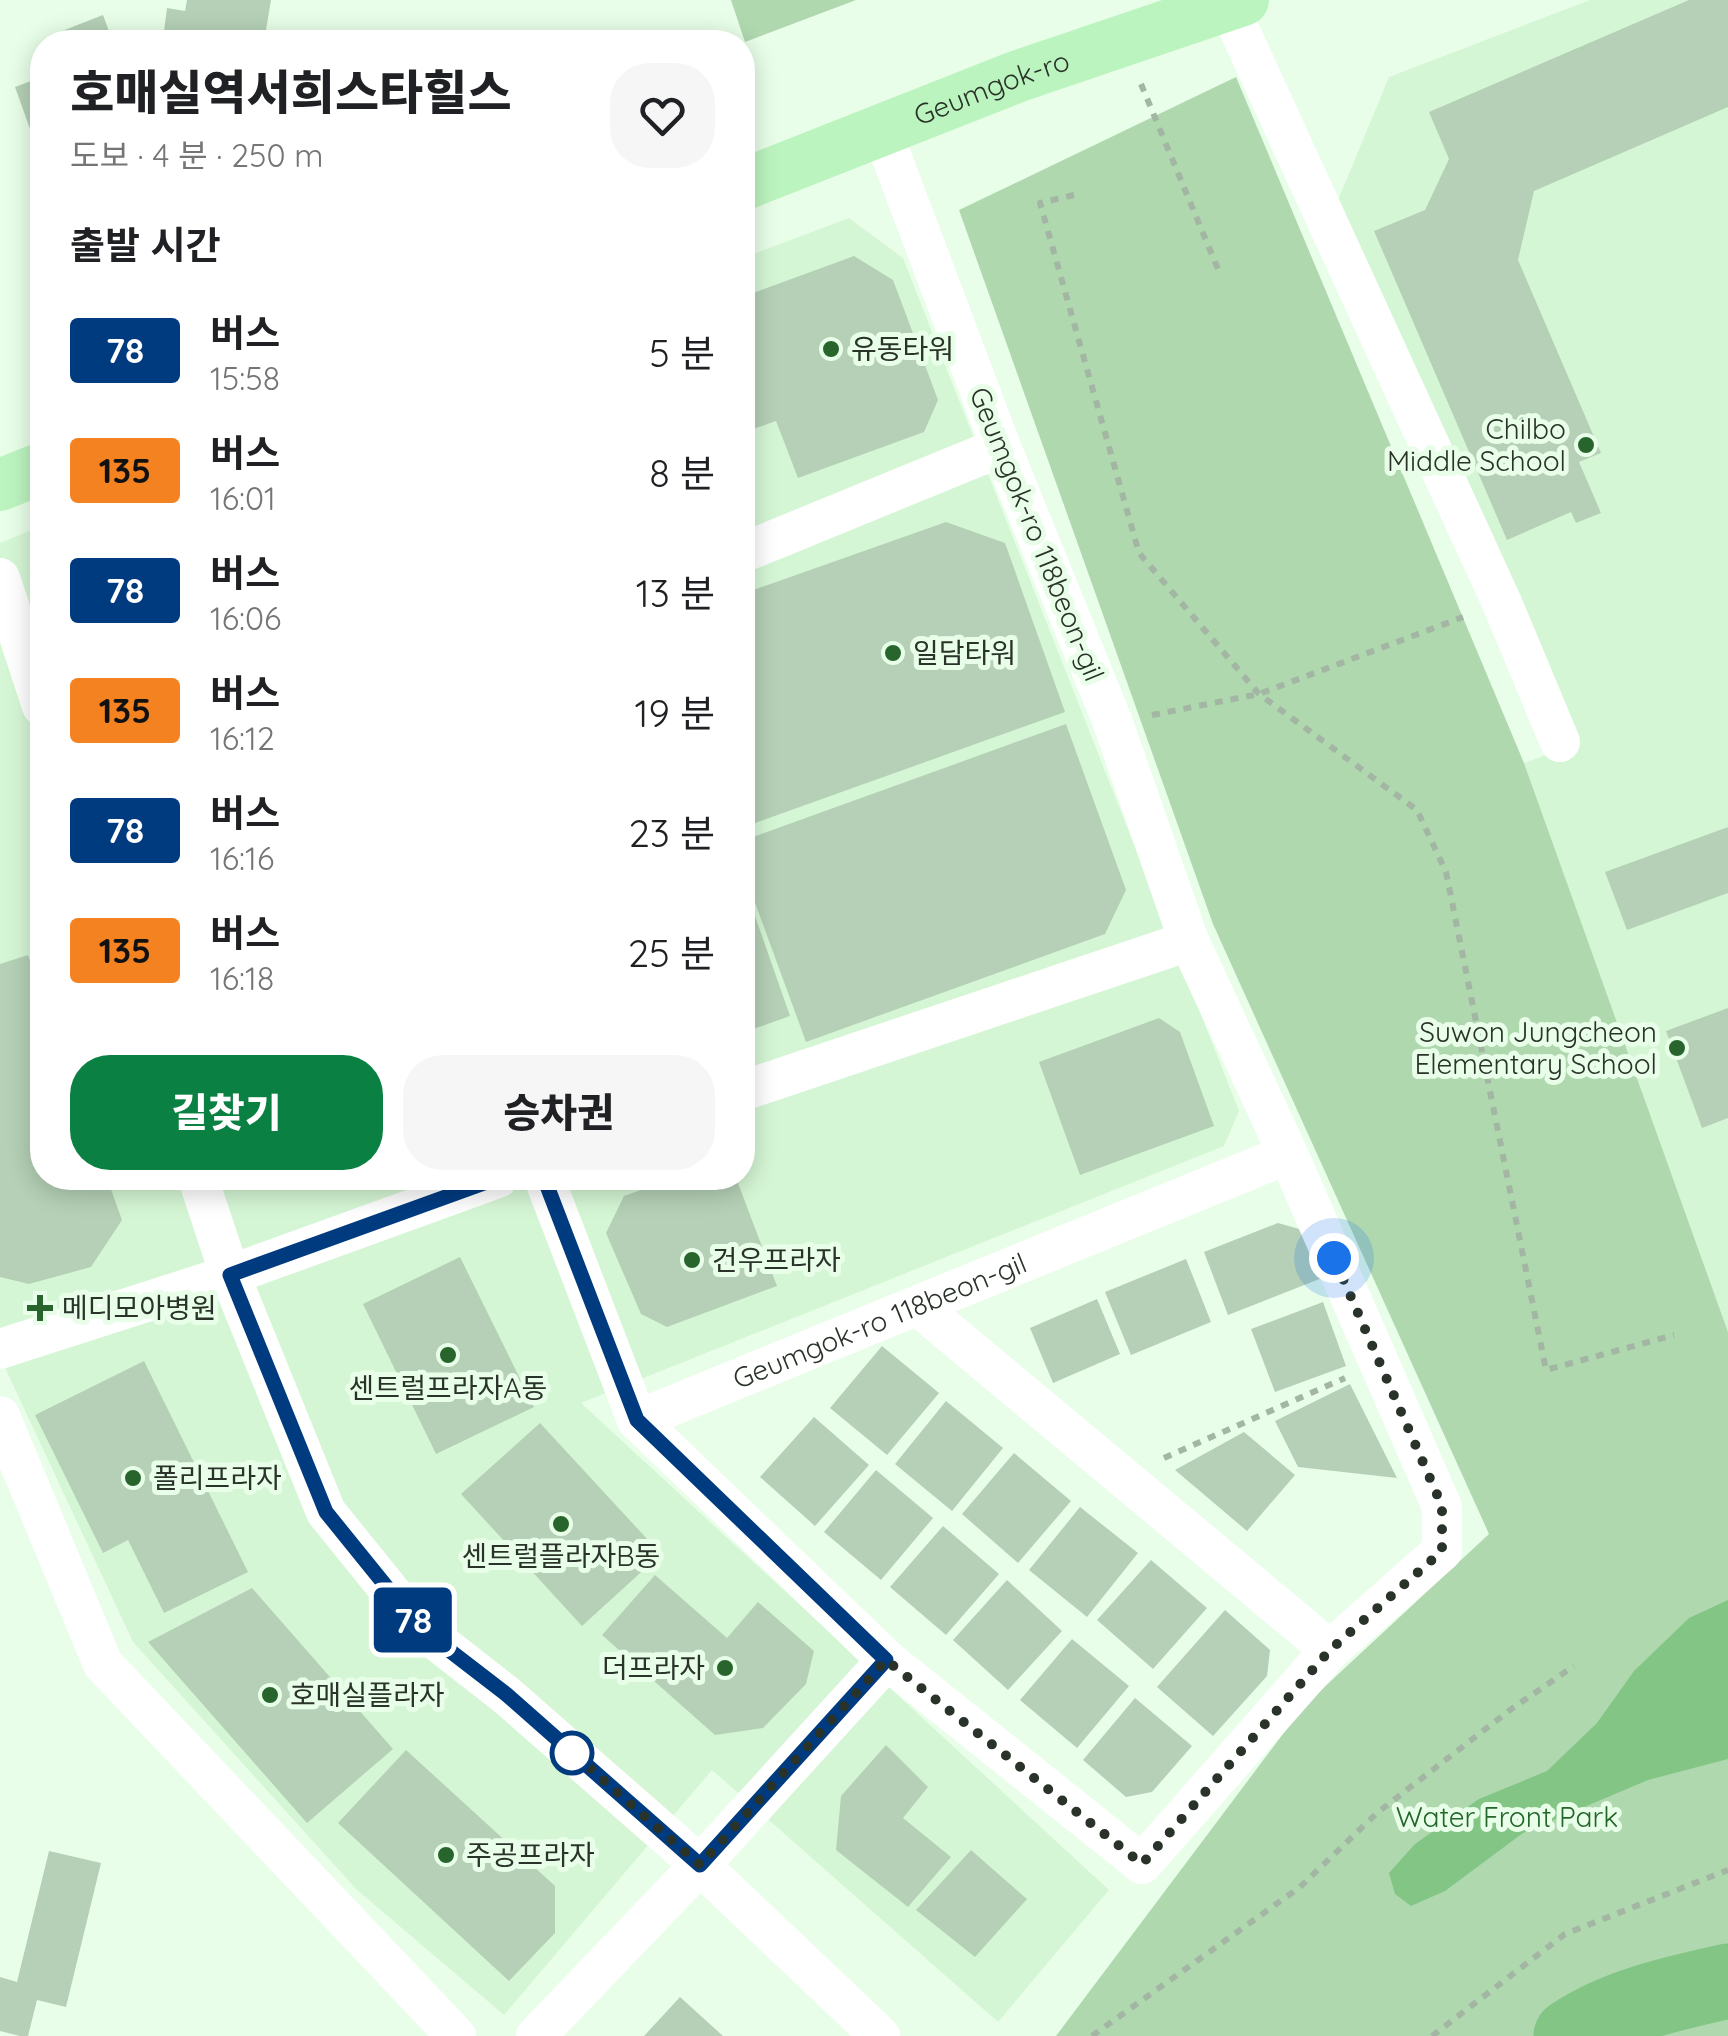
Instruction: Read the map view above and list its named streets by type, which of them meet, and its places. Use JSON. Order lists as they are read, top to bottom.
{
  "streets": {
    "main road": ["Geumgok-ro"],
    "street": ["Geumgok-ro 118beon-gil"]
  },
  "crossings": [
    ["Geumgok-ro", "Geumgok-ro 118beon-gil"]
  ],
  "parks": ["Water Front Park"],
  "places": {
    "other": [
      "유동타워",
      "Chilbo Middle School",
      "일담타워",
      "Suwon Jungcheon Elementary School",
      "건우프라자",
      "센트럴프라자A동",
      "폴리프라자",
      "센트럴플라자B동",
      "더프라자",
      "호매실플라자",
      "주공프라자"
    ],
    "health": ["메디모아병원"]
  },
  "lines": ["bus line 78"],
  "page": {
    "on_map": "78",
    "heading": [
      ["호매실역서희스타힐스", "도보 · 4 분 · 250 m"],
      "출발 시간"
    ],
    "list": [
      {
        "mark": "78",
        "name": "버스",
        "note": "15:58",
        "value": "5 분"
      },
      {
        "mark": "135",
        "name": "버스",
        "note": "16:01",
        "value": "8 분"
      },
      {
        "mark": "78",
        "name": "버스",
        "note": "16:06",
        "value": "13 분"
      },
      {
        "mark": "135",
        "name": "버스",
        "note": "16:12",
        "value": "19 분"
      },
      {
        "mark": "78",
        "name": "버스",
        "note": "16:16",
        "value": "23 분"
      },
      {
        "mark": "135",
        "name": "버스",
        "note": "16:18",
        "value": "25 분"
      }
    ],
    "buttons": ["길찾기", "승차권"]
  }
}
